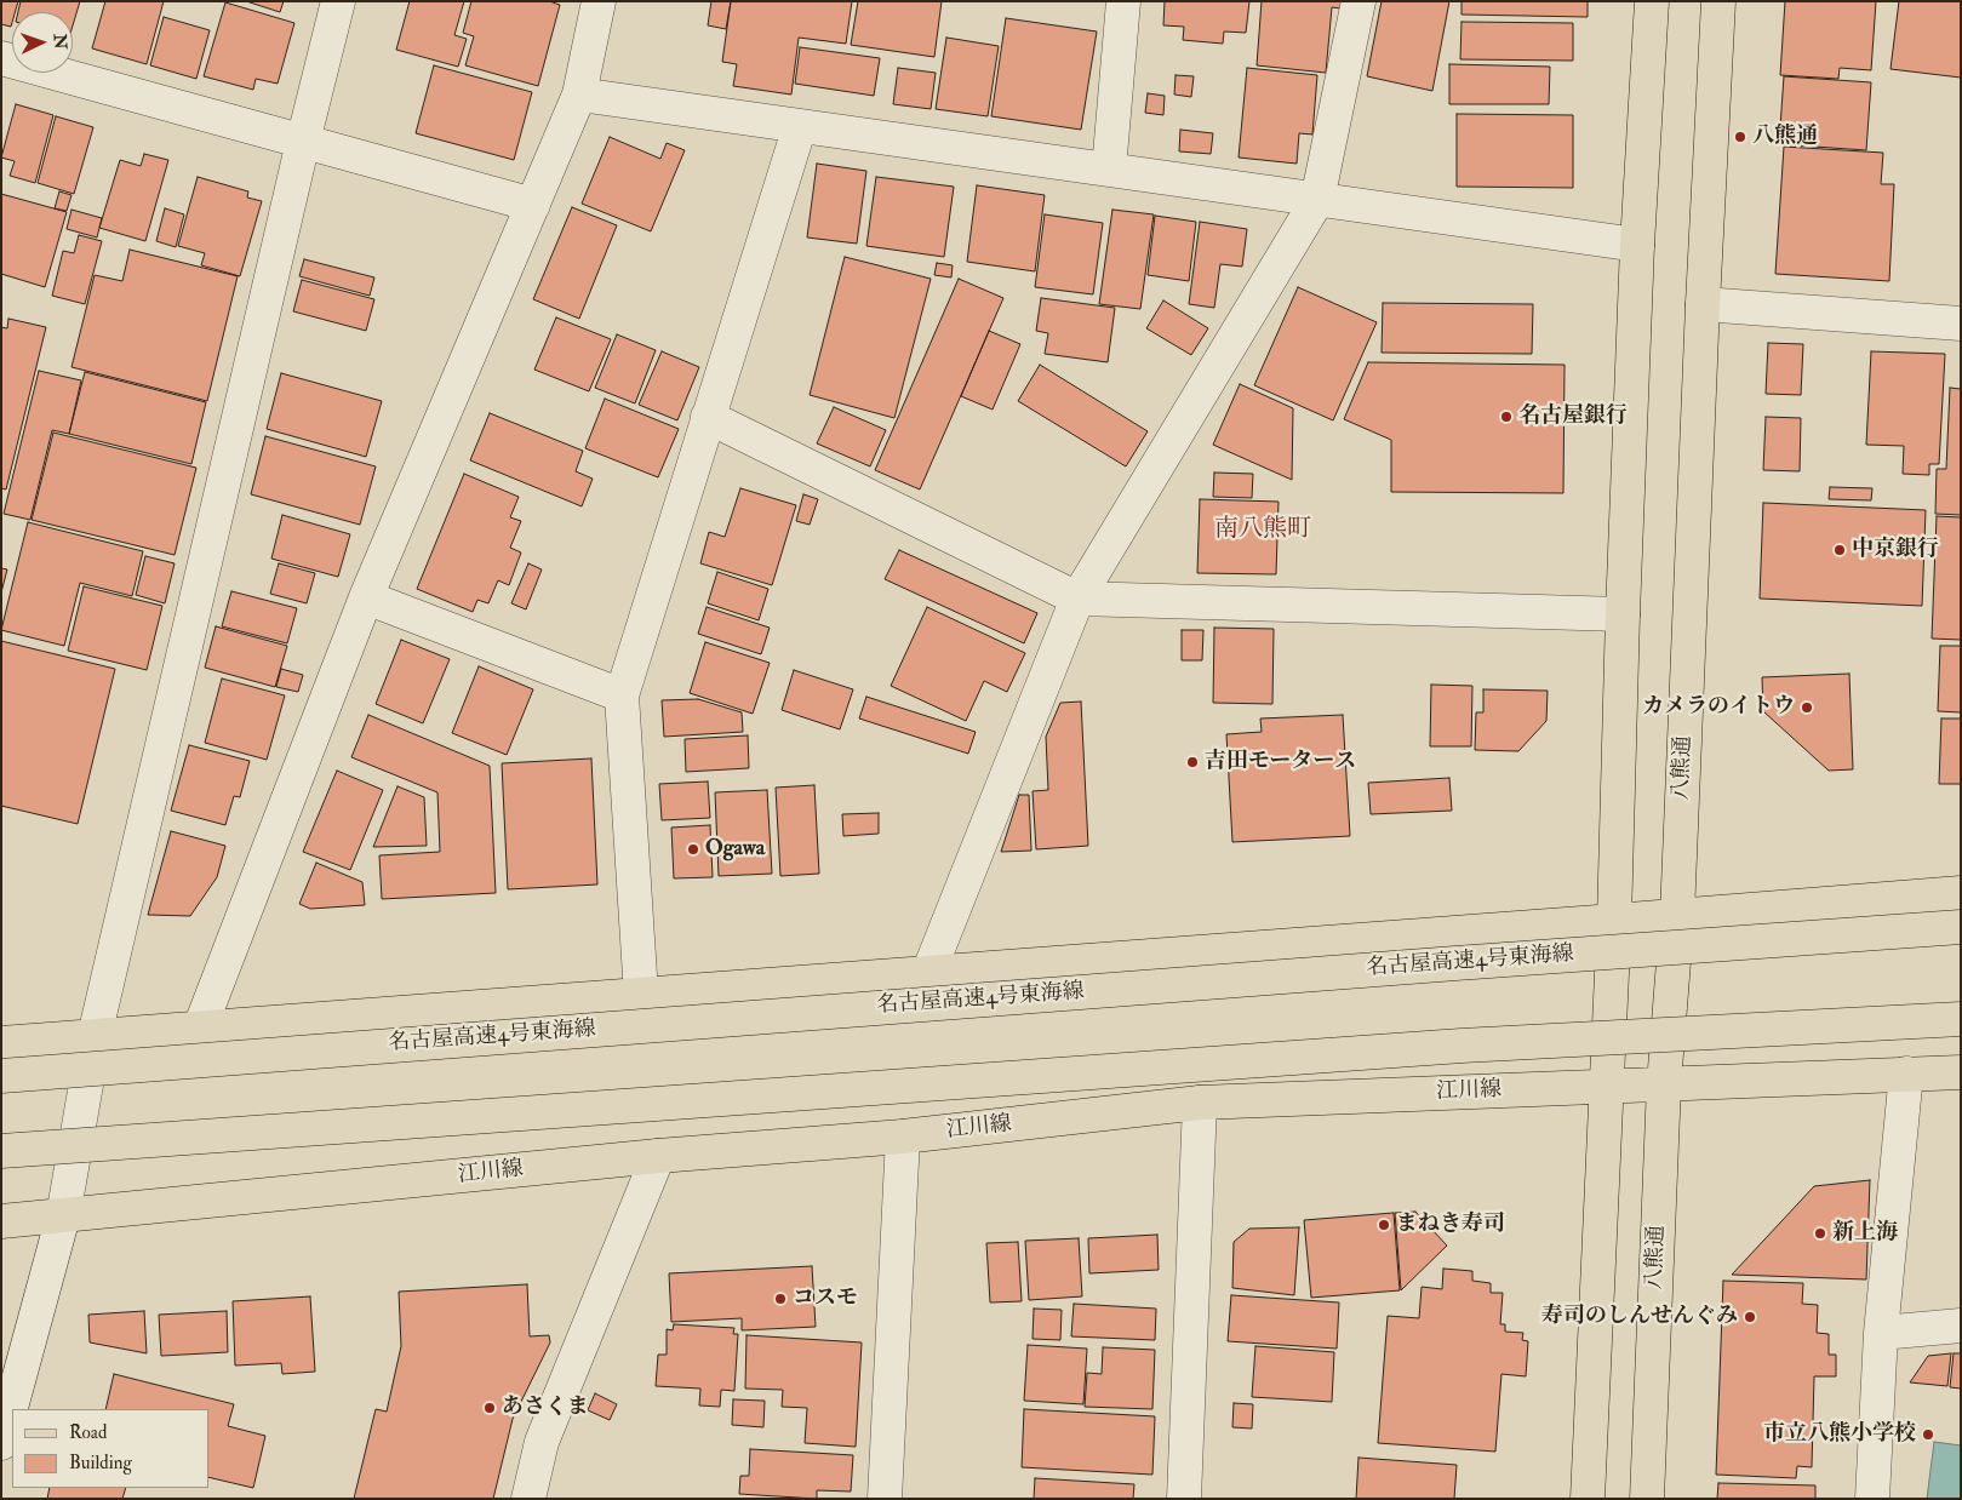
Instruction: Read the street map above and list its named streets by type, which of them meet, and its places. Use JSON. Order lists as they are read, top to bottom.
{
  "streets": {
    "main road": ["八熊通", "名古屋高速4号東海線", "江川線"]
  },
  "crossings": [
    ["八熊通", "江川線"]
  ],
  "districts": ["南八熊町"],
  "places": [
    "八熊通",
    "名古屋銀行",
    "中京銀行",
    "カメラのイトウ",
    "吉田モータース",
    "Ogawa",
    "まねき寿司",
    "新上海",
    "コスモ",
    "寿司のしんせんぐみ",
    "あさくま",
    "市立八熊小学校"
  ],
  "legend": ["Road", "Building"],
  "north": "right"
}
